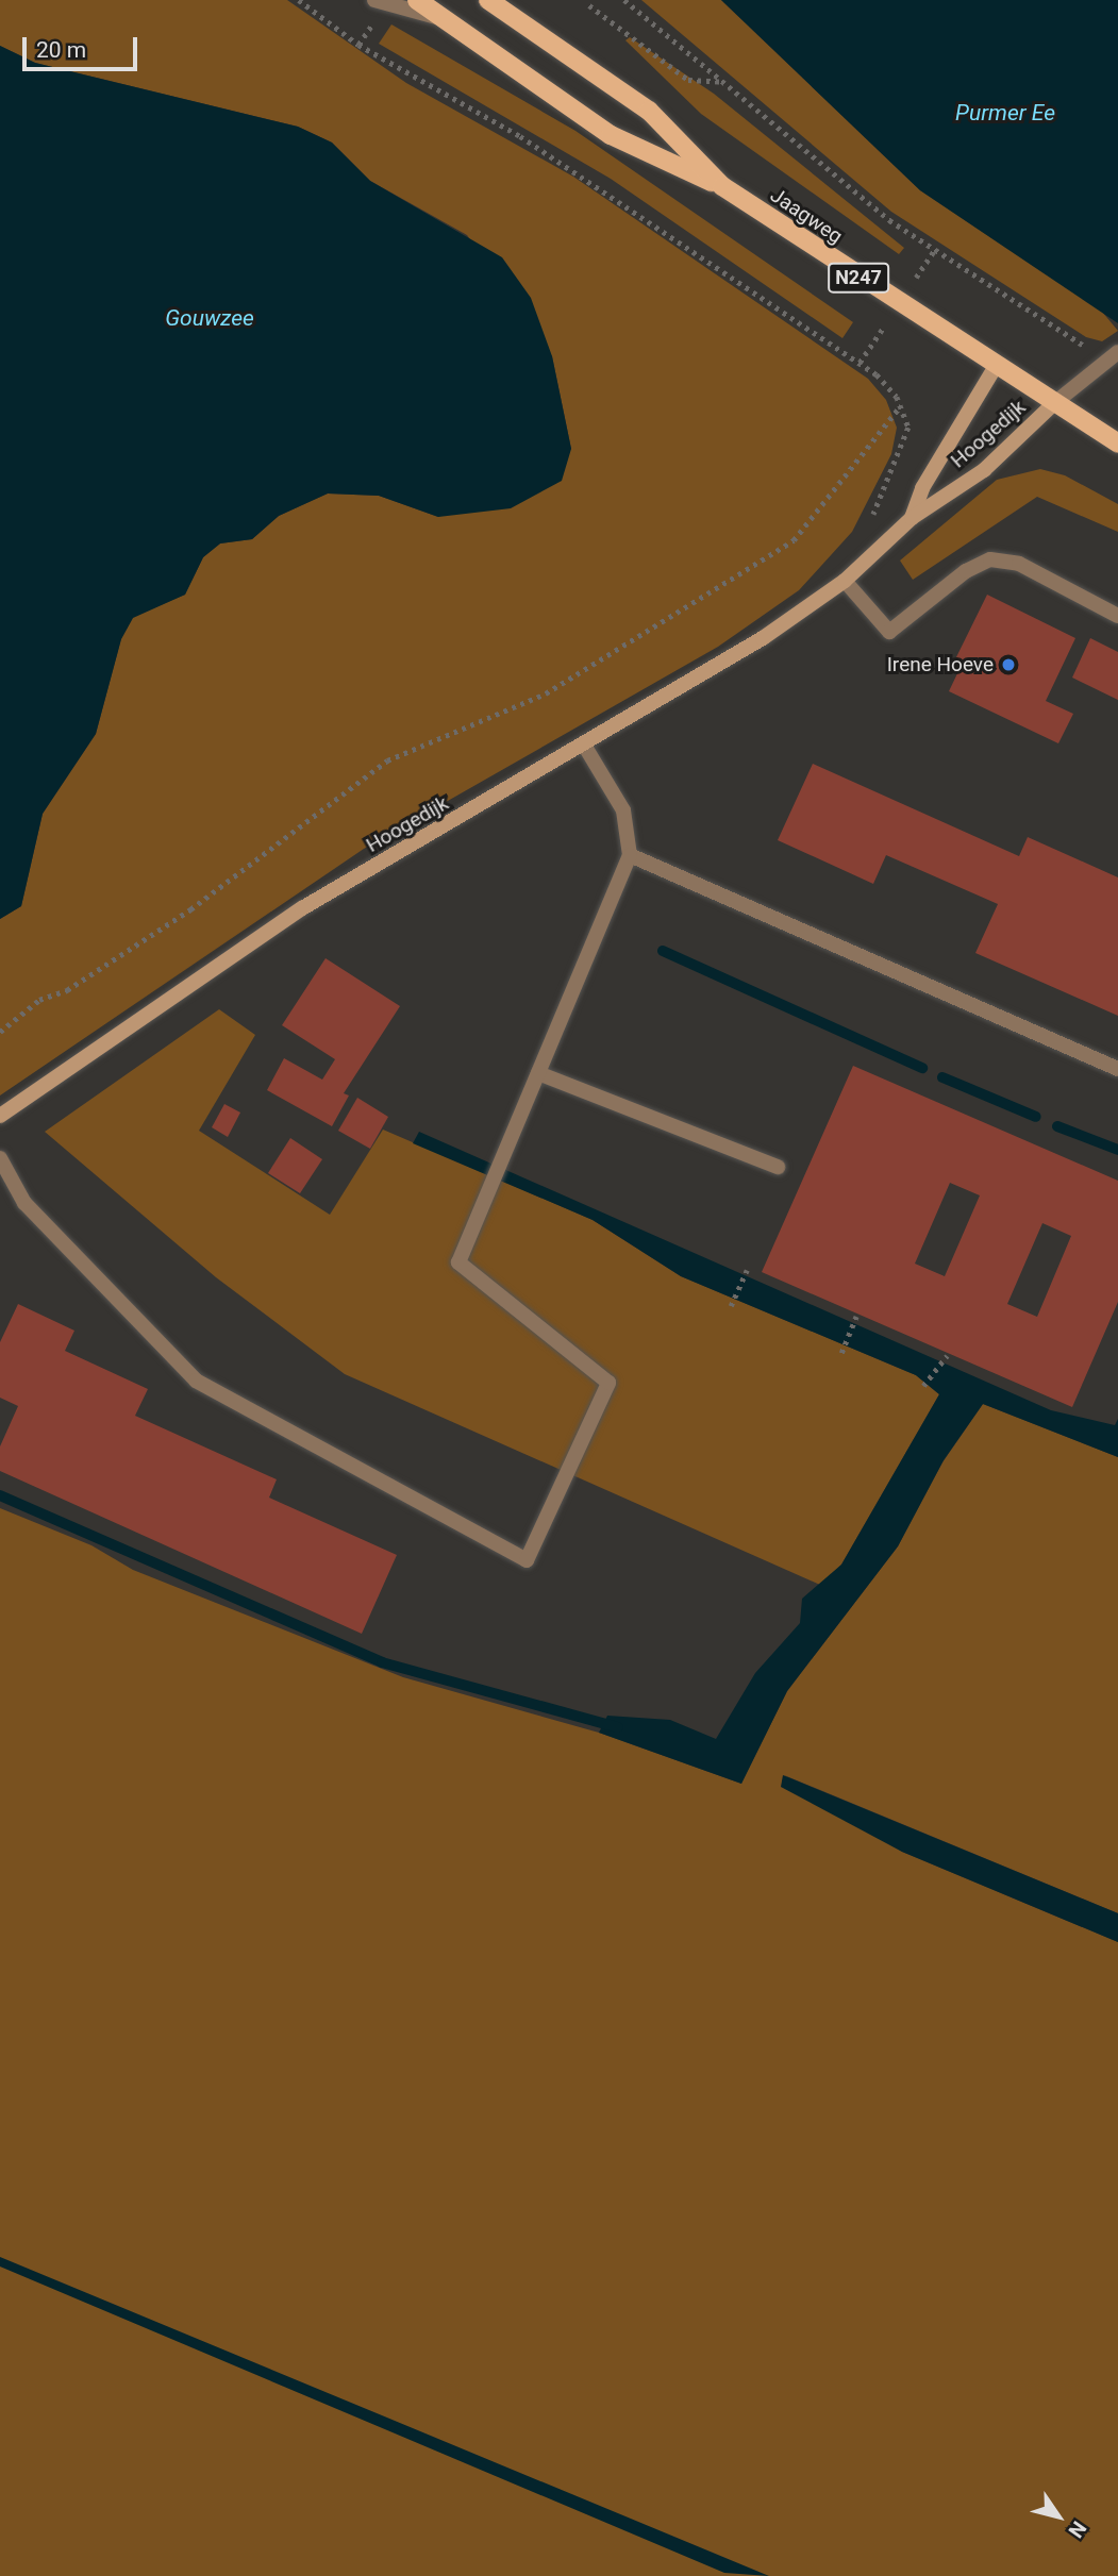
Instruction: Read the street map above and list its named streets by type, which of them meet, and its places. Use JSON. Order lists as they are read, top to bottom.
{
  "streets": {
    "main road": ["Jaagweg", "N247"],
    "street": ["Hoogedijk"]
  },
  "crossings": [
    ["Jaagweg", "N247"],
    ["Jaagweg", "Hoogedijk"]
  ],
  "water": ["Purmer Ee", "Gouwzee"],
  "places": ["Irene Hoeve"],
  "scale_bar": "20 m",
  "north": "bottom right"
}
